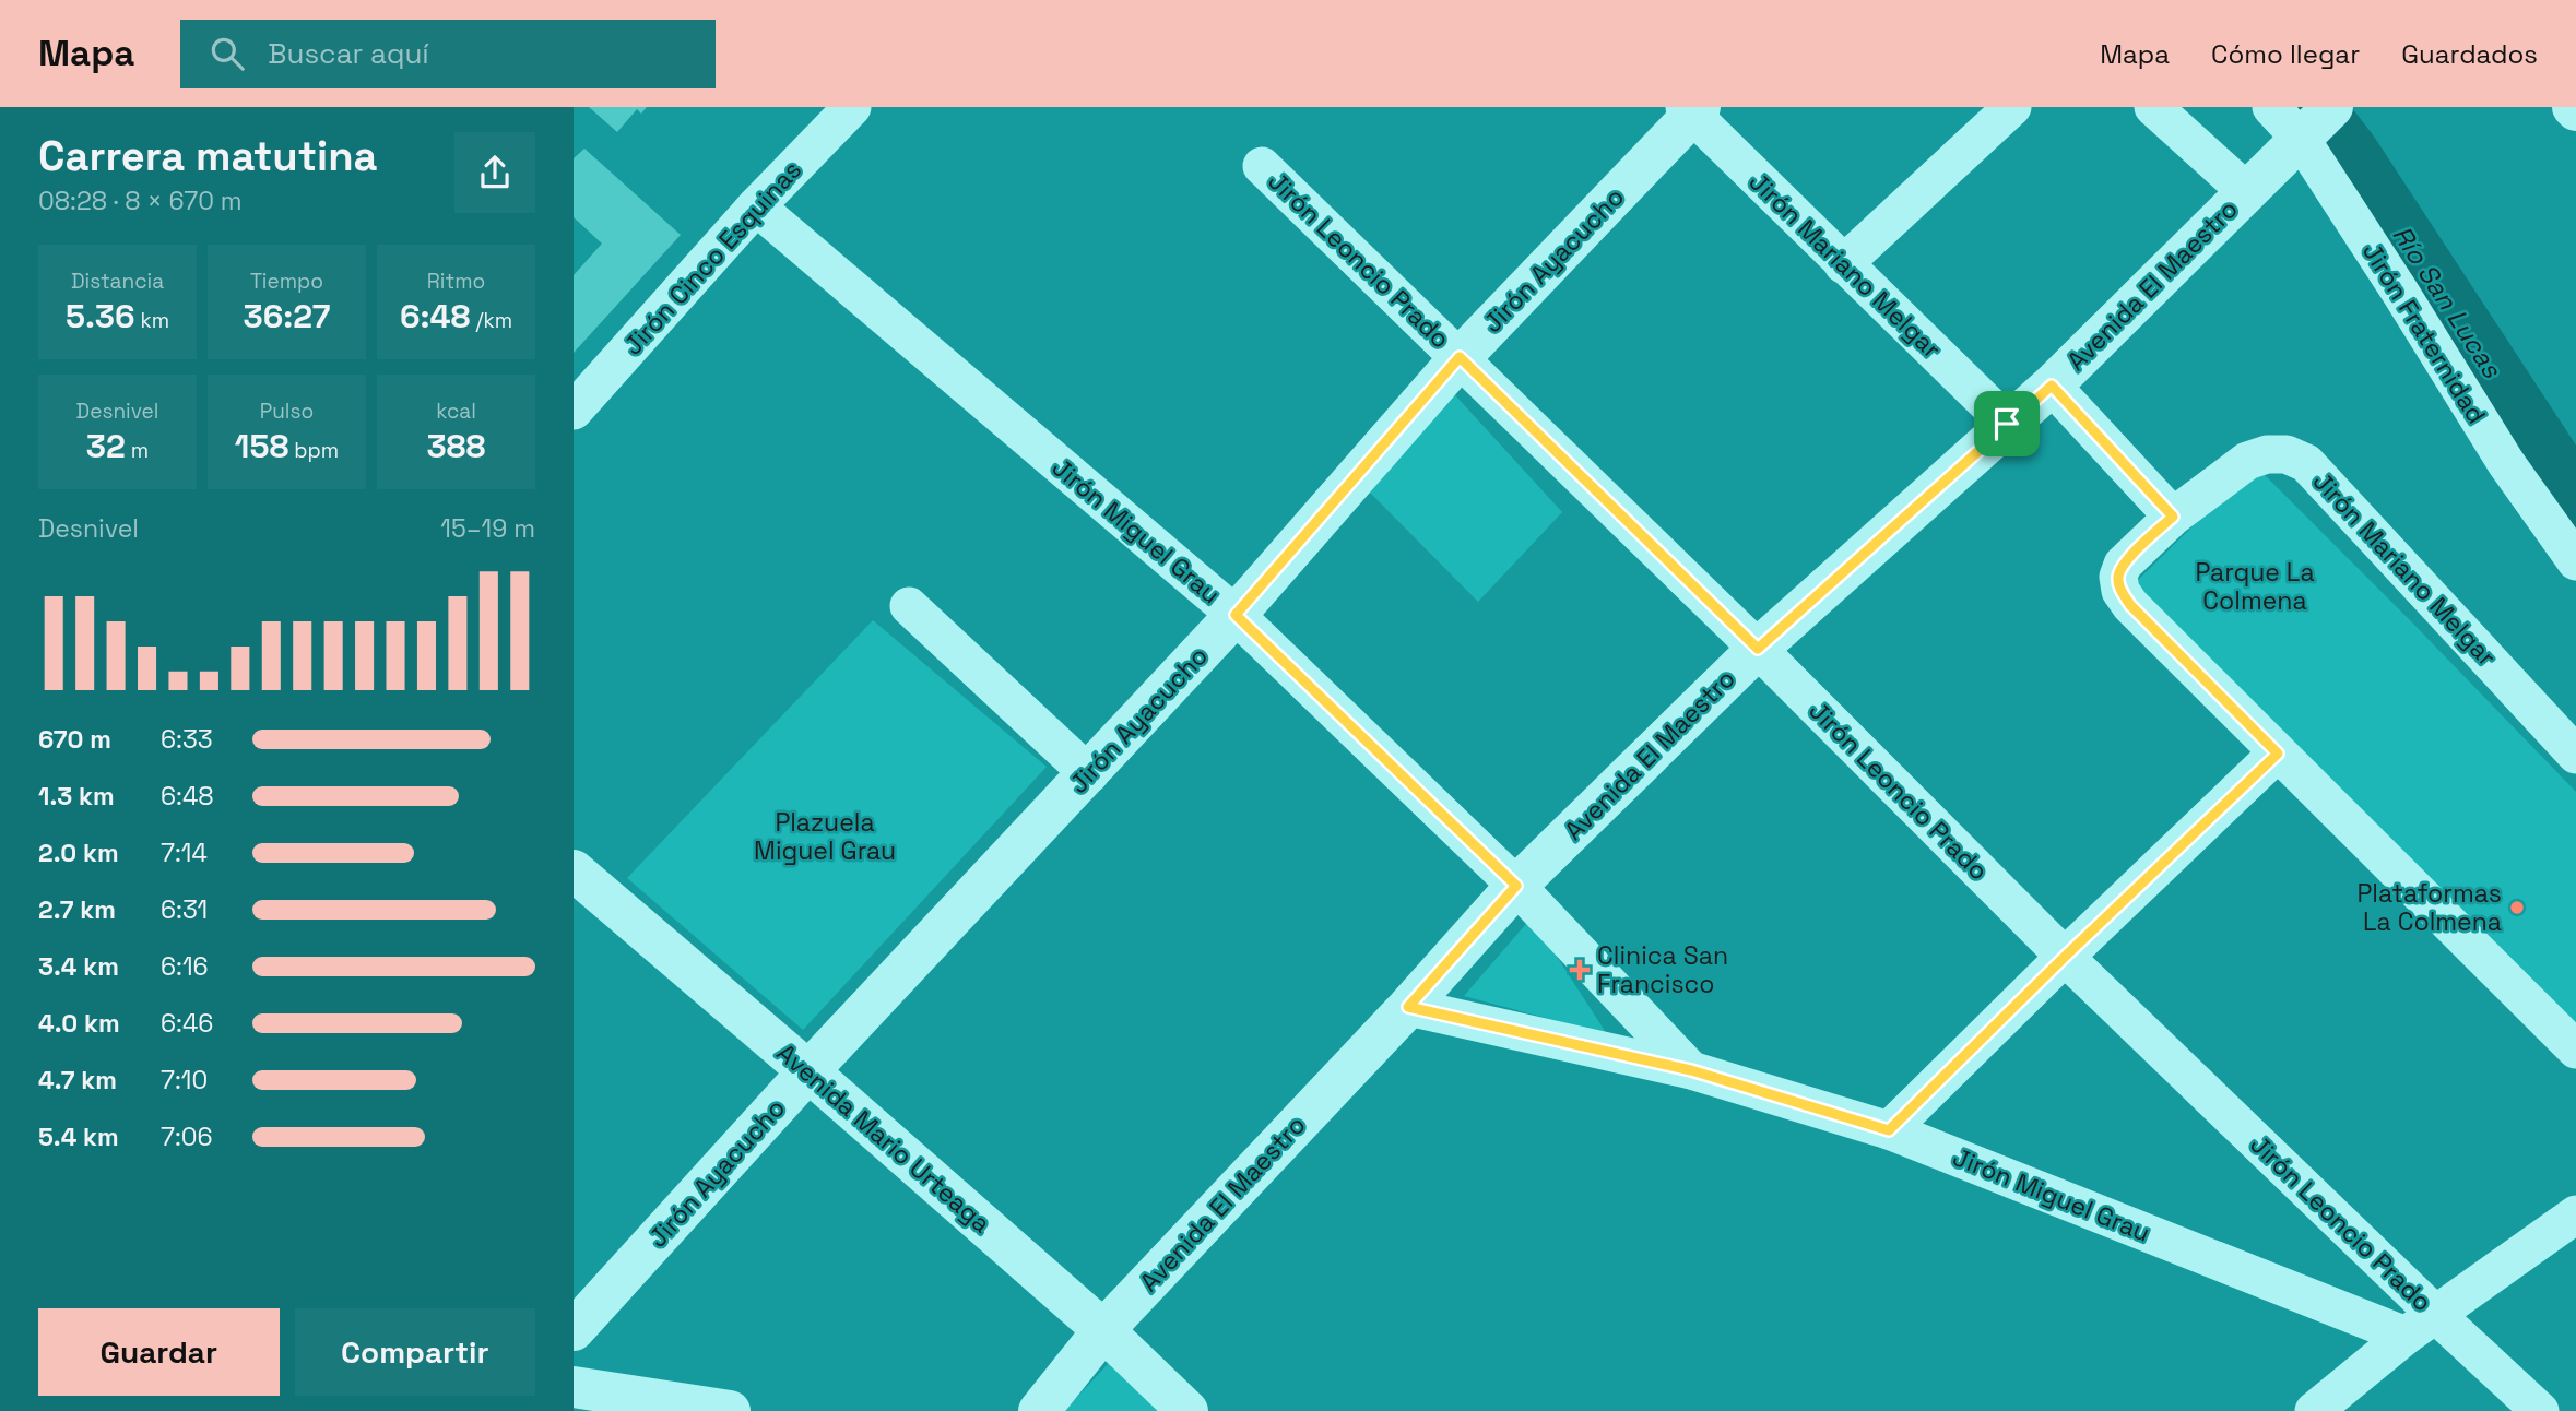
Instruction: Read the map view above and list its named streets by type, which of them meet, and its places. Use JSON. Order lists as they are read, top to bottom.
{
  "streets": {
    "street": [
      "Jirón Cinco Esquinas",
      "Jirón Leoncio Prado",
      "Jirón Ayacucho",
      "Jirón Mariano Melgar",
      "Avenida El Maestro",
      "Jirón Fraternidad",
      "Jirón Miguel Grau",
      "Avenida Mario Urteaga"
    ]
  },
  "crossings": [
    ["Jirón Cinco Esquinas", "Jirón Miguel Grau"],
    ["Jirón Leoncio Prado", "Jirón Ayacucho"],
    ["Jirón Leoncio Prado", "Avenida El Maestro"],
    ["Jirón Leoncio Prado", "Jirón Miguel Grau"],
    ["Jirón Ayacucho", "Jirón Mariano Melgar"],
    ["Jirón Ayacucho", "Jirón Miguel Grau"],
    ["Jirón Ayacucho", "Avenida Mario Urteaga"],
    ["Jirón Mariano Melgar", "Avenida El Maestro"],
    ["Avenida El Maestro", "Jirón Fraternidad"],
    ["Avenida El Maestro", "Jirón Miguel Grau"],
    ["Avenida El Maestro", "Avenida Mario Urteaga"]
  ],
  "water": ["Río San Lucas"],
  "parks": ["Parque La Colmena", "Plazuela Miguel Grau"],
  "places": {
    "other": ["Plataformas La Colmena"],
    "health": ["Clinica San Francisco"]
  },
  "page": {
    "header": "Mapa",
    "search": "Buscar aquí",
    "nav": ["Mapa", "Cómo llegar", "Guardados"],
    "heading": ["Carrera matutina", "08:28 · 8 × 670 m"],
    "stats": [
      ["Distancia", "5.36 km"],
      ["Tiempo", "36:27"],
      ["Ritmo", "6:48 /km"],
      ["Desnivel", "32 m"],
      ["Pulso", "158 bpm"],
      ["kcal", "388"]
    ],
    "chart": ["Desnivel", "15–19 m"],
    "list": [
      {
        "name": "670 m",
        "note": "6:33"
      },
      {
        "name": "1.3 km",
        "note": "6:48"
      },
      {
        "name": "2.0 km",
        "note": "7:14"
      },
      {
        "name": "2.7 km",
        "note": "6:31"
      },
      {
        "name": "3.4 km",
        "note": "6:16"
      },
      {
        "name": "4.0 km",
        "note": "6:46"
      },
      {
        "name": "4.7 km",
        "note": "7:10"
      },
      {
        "name": "5.4 km",
        "note": "7:06"
      }
    ],
    "buttons": ["Guardar", "Compartir"]
  }
}
